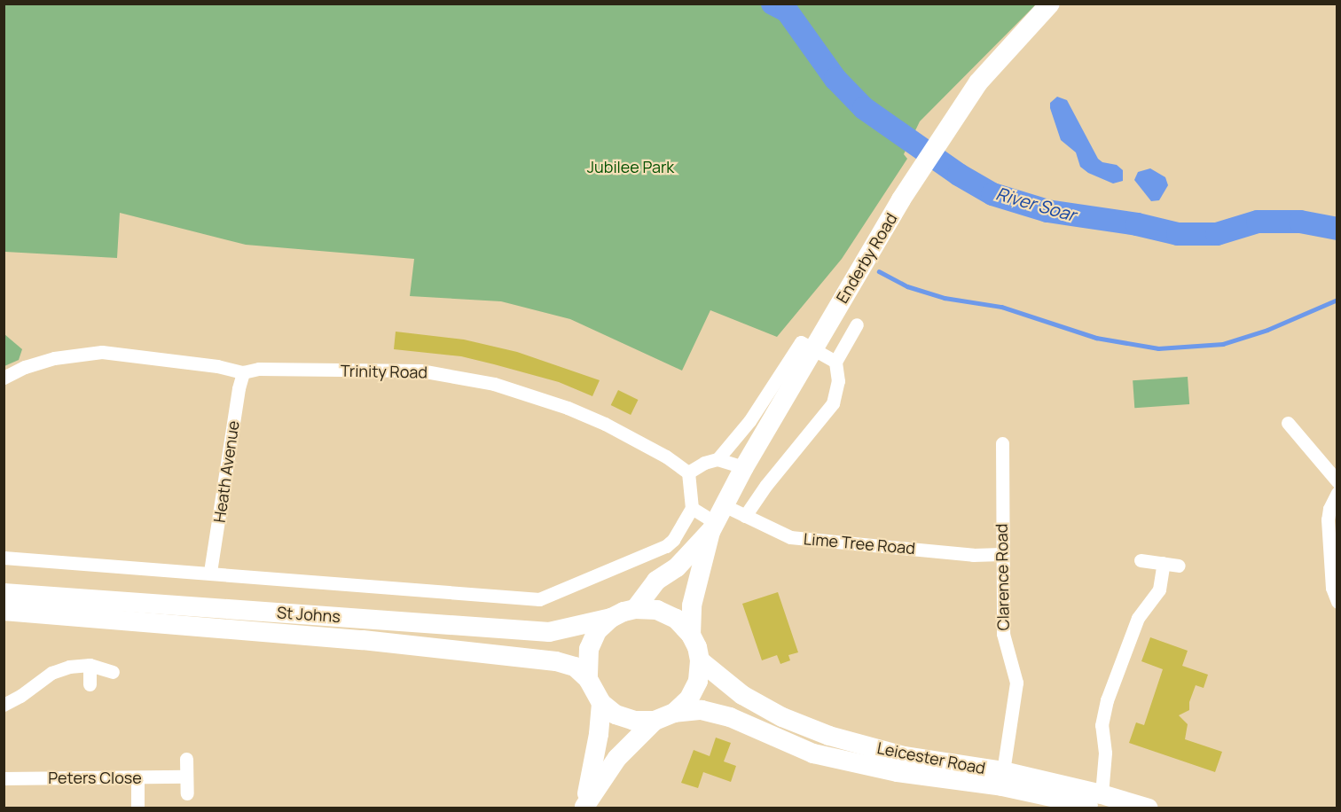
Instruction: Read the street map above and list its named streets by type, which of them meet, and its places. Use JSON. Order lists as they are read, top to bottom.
{
  "streets": {
    "main road": ["Enderby Road", "St Johns", "Leicester Road"],
    "street": [
      "Trinity Road",
      "Heath Avenue",
      "Lime Tree Road",
      "Clarence Road",
      "Peters Close"
    ]
  },
  "crossings": [
    ["Enderby Road", "Lime Tree Road"],
    ["Enderby Road", "St Johns"],
    ["Enderby Road", "Leicester Road"],
    ["Trinity Road", "Heath Avenue"],
    ["Lime Tree Road", "Clarence Road"],
    ["Clarence Road", "Leicester Road"],
    ["St Johns", "Leicester Road"]
  ],
  "water": ["River Soar"],
  "parks": ["Jubilee Park"]
}
